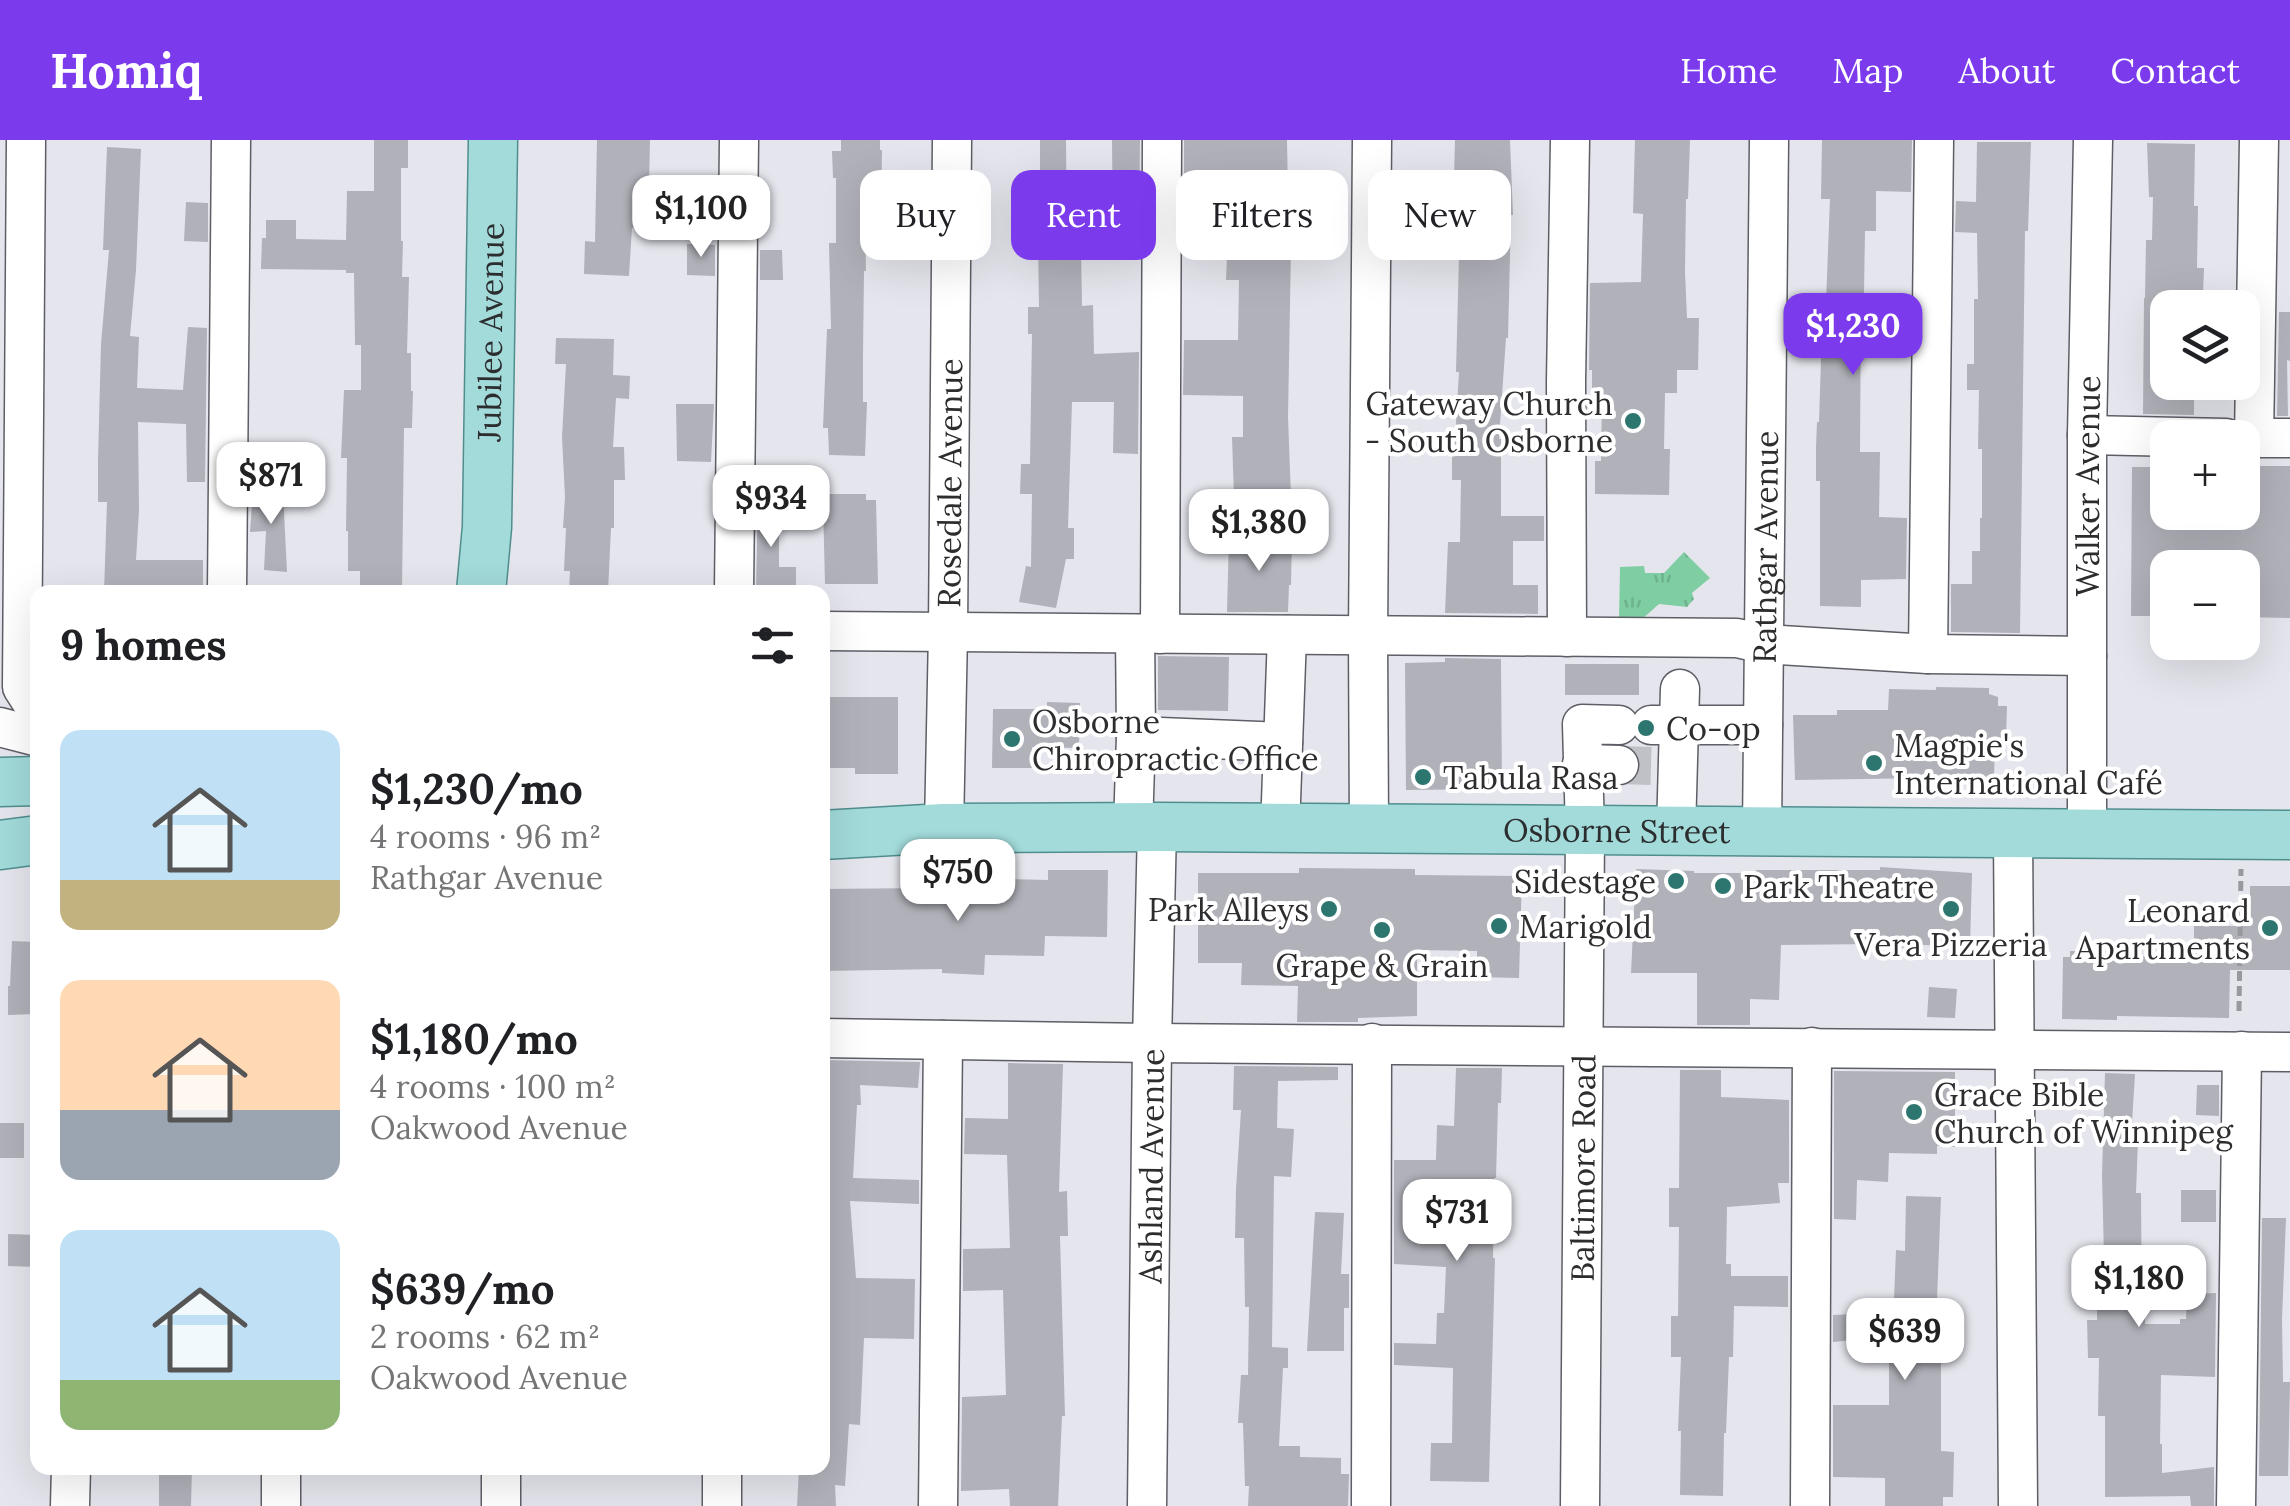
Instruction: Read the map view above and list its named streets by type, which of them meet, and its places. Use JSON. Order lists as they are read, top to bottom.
{
  "streets": {
    "main road": ["Jubilee Avenue", "Osborne Street"],
    "street": [
      "Rosedale Avenue",
      "Walker Avenue",
      "Rathgar Avenue",
      "Ashland Avenue",
      "Baltimore Road"
    ]
  },
  "crossings": [
    ["Rosedale Avenue", "Osborne Street"],
    ["Walker Avenue", "Osborne Street"],
    ["Rathgar Avenue", "Osborne Street"],
    ["Osborne Street", "Ashland Avenue"],
    ["Osborne Street", "Baltimore Road"]
  ],
  "places": [
    "Gateway Church - South Osborne",
    "Co-op",
    "Osborne Chiropractic Office",
    "Magpie's International Café",
    "Tabula Rasa",
    "Sidestage",
    "Park Theatre",
    "Park Alleys",
    "Vera Pizzeria",
    "Marigold",
    "Leonard Apartments",
    "Grape & Grain",
    "Grace Bible Church of Winnipeg"
  ],
  "page": {
    "header": "Homiq",
    "nav": [
      "Home",
      "Map",
      "About",
      "Contact"
    ],
    "chip": [
      "Buy",
      "Rent",
      "Filters",
      "New"
    ],
    "price": [
      "$1,100",
      "$1,230",
      "$871",
      "$934",
      "$1,380",
      "$750",
      "$731",
      "$1,180",
      "$639"
    ],
    "map_buttons": ["+", "−"],
    "heading": "9 homes",
    "list": [
      {
        "name": "$1,230/mo",
        "note": "4 rooms · 96 m² · Rathgar Avenue"
      },
      {
        "name": "$1,180/mo",
        "note": "4 rooms · 100 m² · Oakwood Avenue"
      },
      {
        "name": "$639/mo",
        "note": "2 rooms · 62 m² · Oakwood Avenue"
      }
    ]
  }
}
